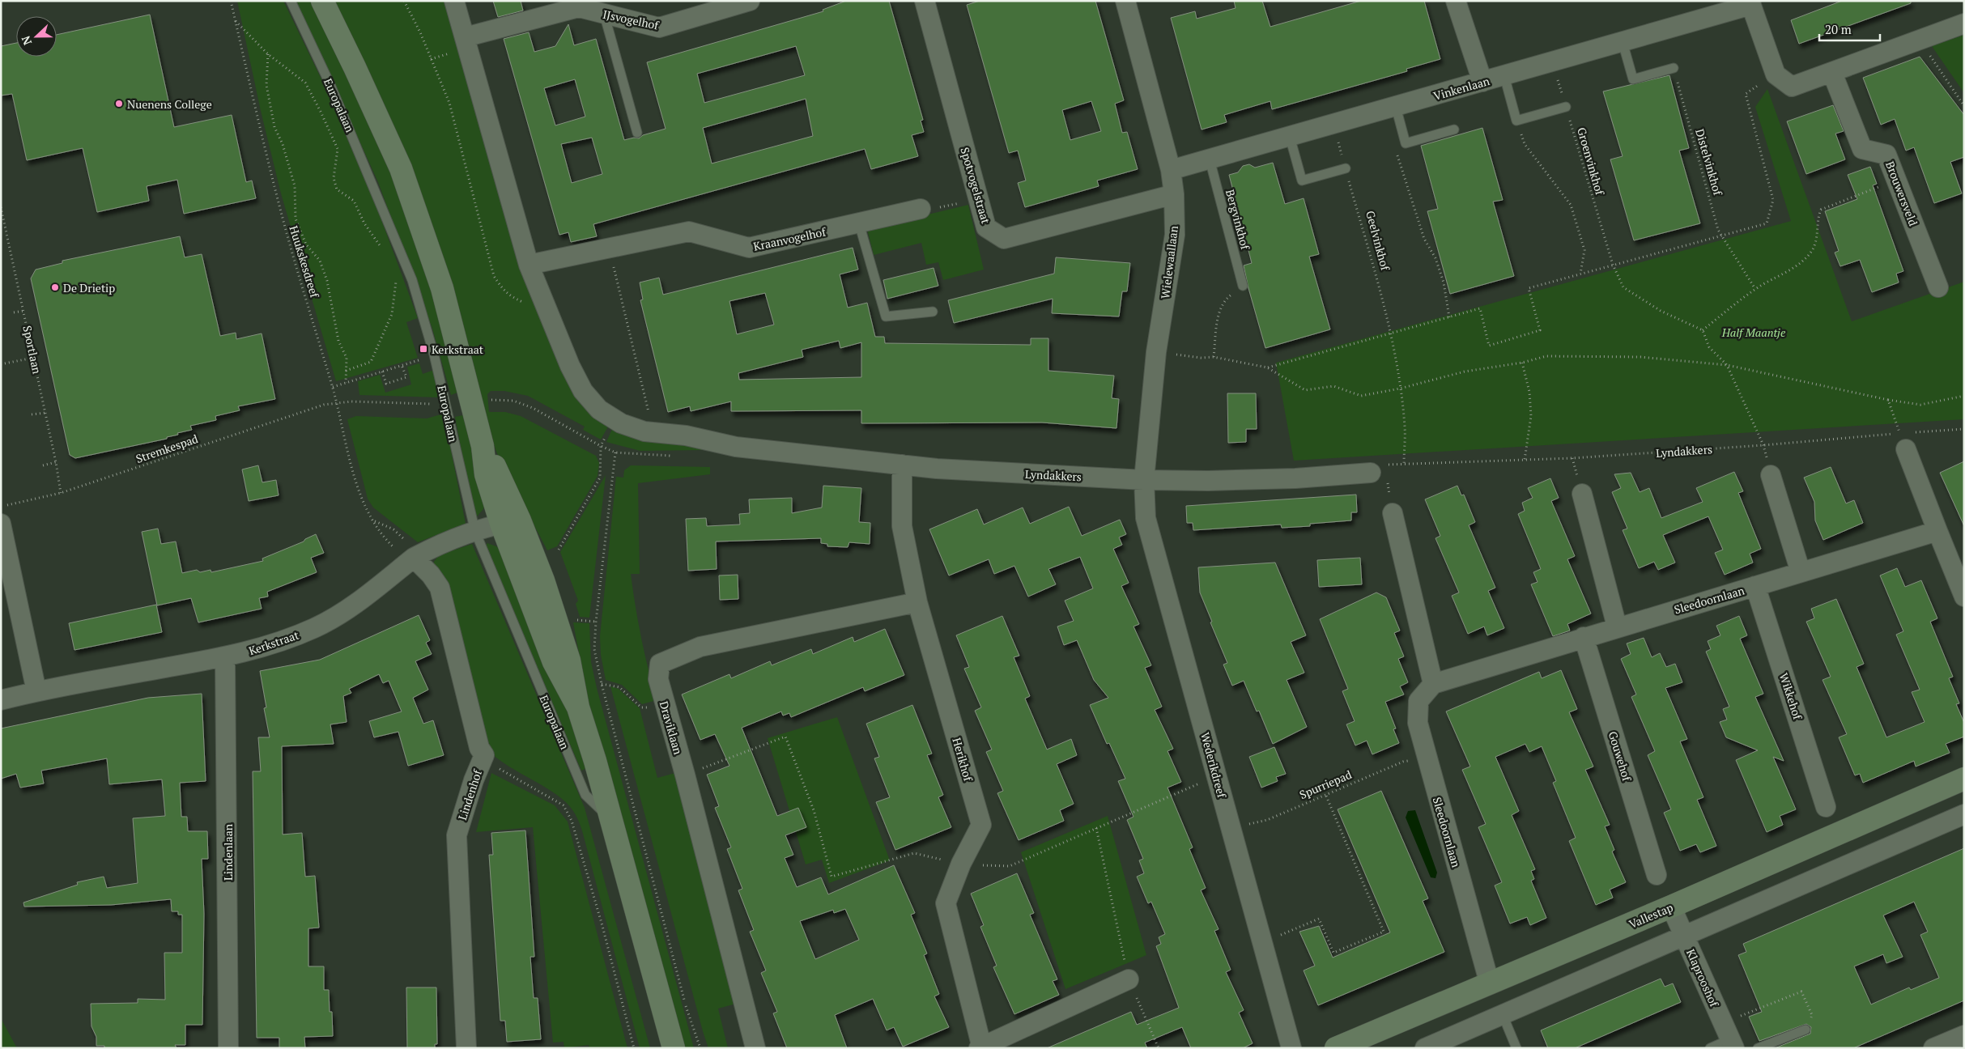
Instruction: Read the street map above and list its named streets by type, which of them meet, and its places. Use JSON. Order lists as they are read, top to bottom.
{
  "streets": {
    "main road": ["Vallestap"],
    "street": [
      "IJsvogelhof",
      "Vinkenlaan",
      "Spotvogelstraat",
      "Brouwersveld",
      "Kraanvogelhof",
      "Wielewaallaan",
      "Lyndakkers",
      "Sleedoornlaan",
      "Kerkstraat",
      "Wikkehof",
      "Draviklaan",
      "Gouwehof",
      "Herikhof",
      "Wederikdreef",
      "Lindenhof",
      "Lindenlaan",
      "Klaprooshof"
    ],
    "lane": ["Europalaan", "Bergvinkhof"],
    "path": [
      "Groenvinkhof",
      "Distelvinkhof",
      "Geelvinkhof",
      "Huukskesdreef",
      "Sportlaan",
      "Stremkespad",
      "Spurriepad"
    ]
  },
  "crossings": [
    ["Vinkenlaan", "Groenvinkhof"],
    ["Vinkenlaan", "Bergvinkhof"],
    ["Vinkenlaan", "Geelvinkhof"],
    ["Vinkenlaan", "Wielewaallaan"],
    ["Europalaan", "Kerkstraat"],
    ["Spotvogelstraat", "Wielewaallaan"],
    ["Geelvinkhof", "Lyndakkers"],
    ["Huukskesdreef", "Stremkespad"],
    ["Huukskesdreef", "Kerkstraat"],
    ["Huukskesdreef", "Lindenhof"],
    ["Wielewaallaan", "Lyndakkers"],
    ["Wielewaallaan", "Wederikdreef"],
    ["Sportlaan", "Stremkespad"],
    ["Lyndakkers", "Herikhof"],
    ["Lyndakkers", "Wederikdreef"],
    ["Sleedoornlaan", "Wikkehof"],
    ["Sleedoornlaan", "Gouwehof"],
    ["Sleedoornlaan", "Spurriepad"],
    ["Sleedoornlaan", "Vallestap"],
    ["Kerkstraat", "Lindenhof"],
    ["Kerkstraat", "Lindenlaan"],
    ["Draviklaan", "Herikhof"],
    ["Wederikdreef", "Spurriepad"],
    ["Vallestap", "Klaprooshof"]
  ],
  "parks": ["Half Maantje"],
  "places": {
    "other": ["Nuenens College", "De Drietip"],
    "transit": ["Kerkstraat"]
  },
  "scale_bar": "20 m",
  "north": "left"
}
